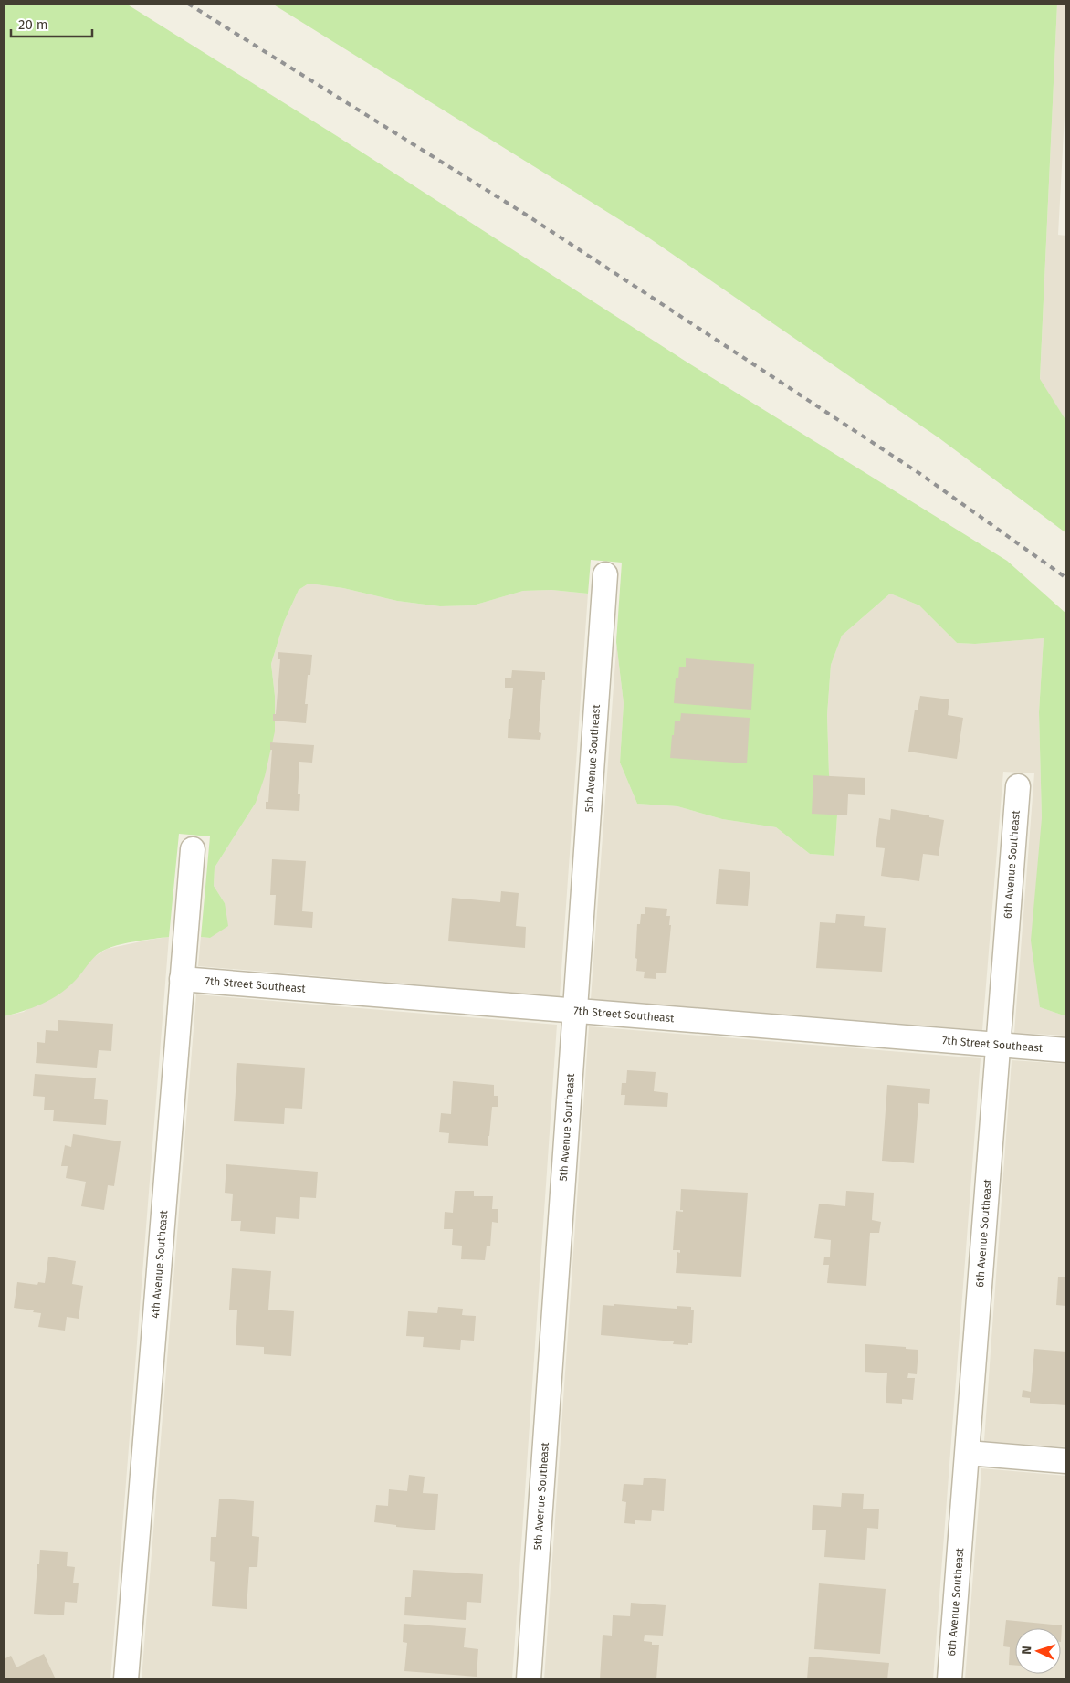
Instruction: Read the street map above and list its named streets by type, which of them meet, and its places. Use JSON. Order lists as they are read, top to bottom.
{
  "streets": {
    "street": [
      "5th Avenue Southeast",
      "6th Avenue Southeast",
      "7th Street Southeast",
      "4th Avenue Southeast"
    ]
  },
  "crossings": [
    ["5th Avenue Southeast", "7th Street Southeast"],
    ["6th Avenue Southeast", "7th Street Southeast"],
    ["7th Street Southeast", "4th Avenue Southeast"]
  ],
  "scale_bar": "20 m",
  "north": "left"
}
